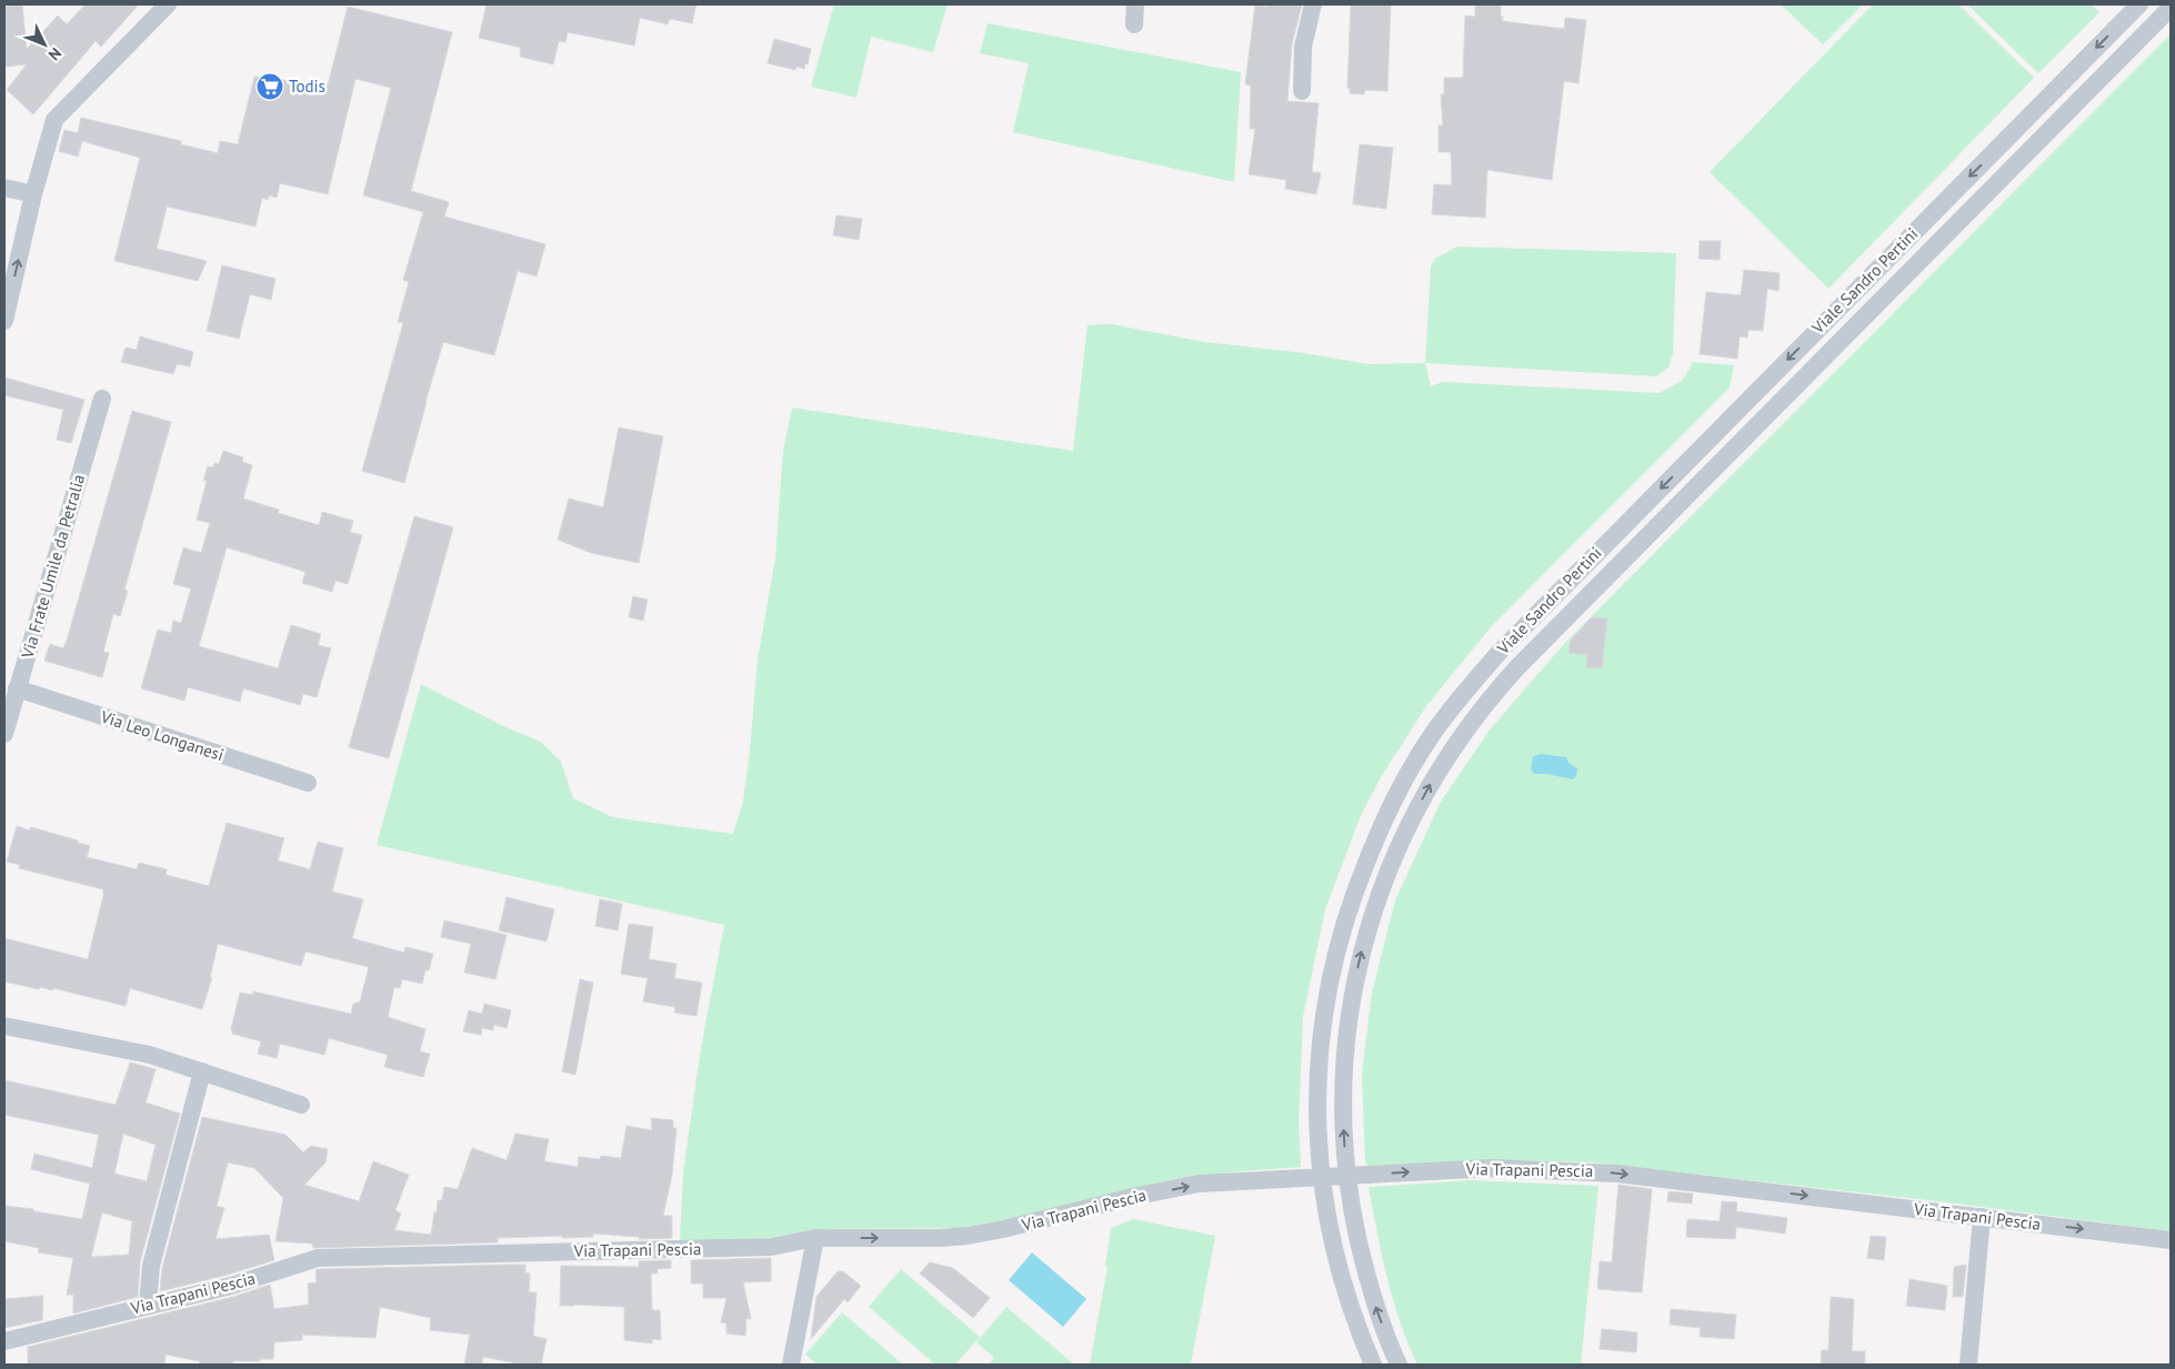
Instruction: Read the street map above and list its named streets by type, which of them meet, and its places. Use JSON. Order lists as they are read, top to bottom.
{
  "streets": {
    "street": [
      "Viale Sandro Pertini",
      "Via Frate Umile da Petralia",
      "Via Leo Longanesi",
      "Via Trapani Pescia"
    ]
  },
  "crossings": [
    ["Viale Sandro Pertini", "Via Trapani Pescia"],
    ["Via Frate Umile da Petralia", "Via Leo Longanesi"]
  ],
  "one_way": ["Via Trapani Pescia"],
  "places": {
    "supermarket": ["Todis"]
  },
  "north": "bottom right"
}
